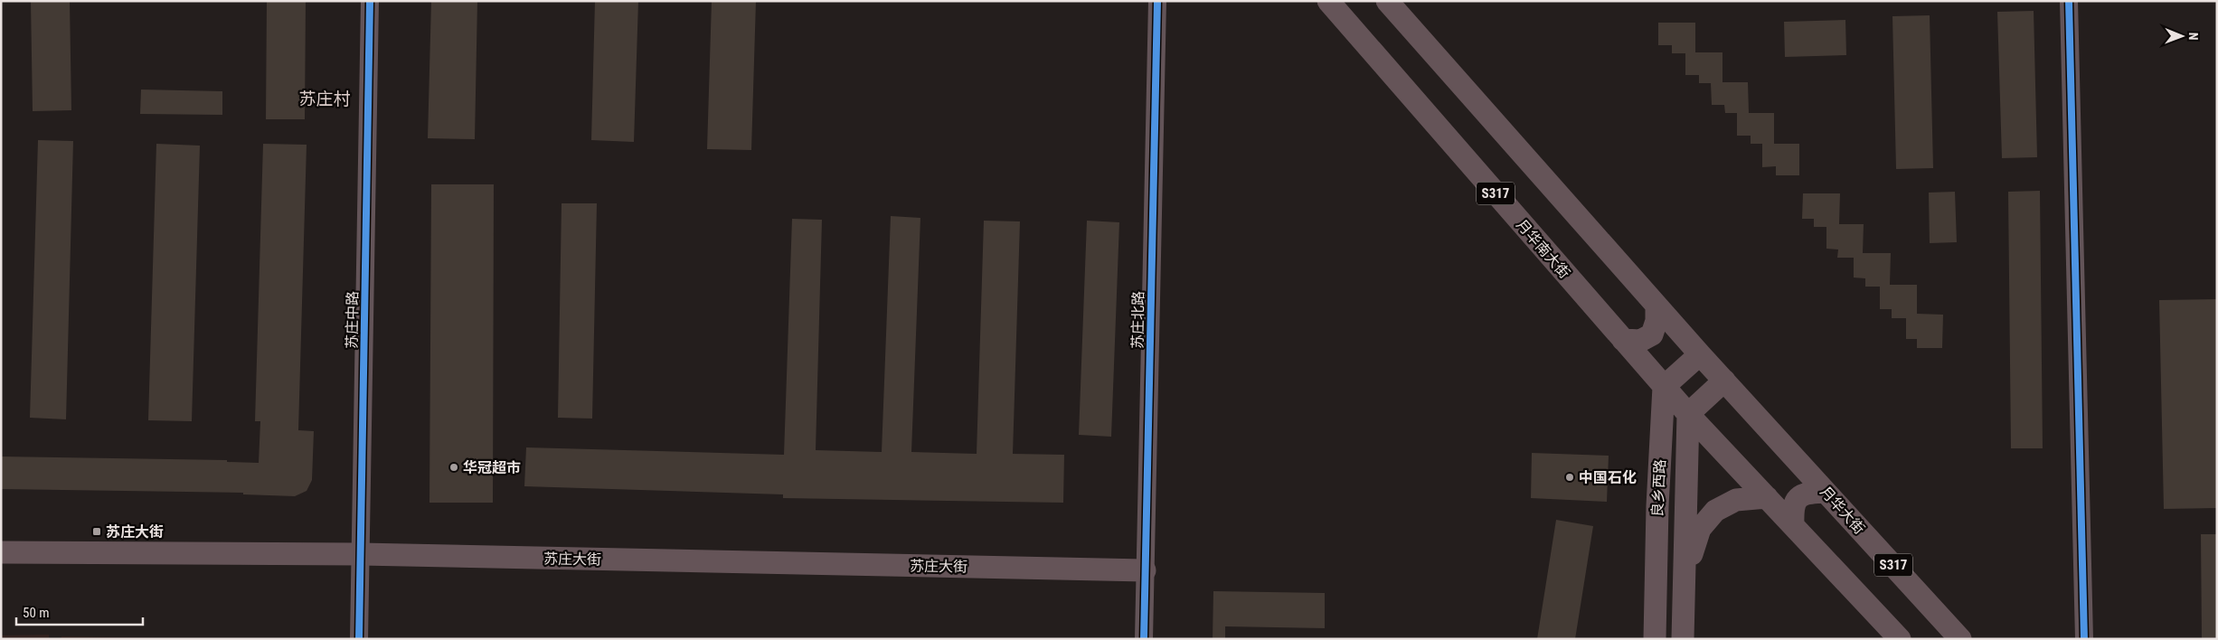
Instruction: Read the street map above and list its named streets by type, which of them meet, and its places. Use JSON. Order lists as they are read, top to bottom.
{
  "streets": {
    "main road": [
      "S317",
      "月华南大街",
      "良乡西路",
      "月华大街",
      "苏庄大街"
    ],
    "street": ["苏庄中路", "苏庄北路"]
  },
  "crossings": [
    ["S317", "月华南大街"],
    ["S317", "良乡西路"],
    ["S317", "月华大街"],
    ["月华南大街", "良乡西路"],
    ["苏庄中路", "苏庄大街"],
    ["苏庄北路", "苏庄大街"]
  ],
  "districts": ["苏庄村"],
  "places": {
    "other": ["华冠超市", "中国石化"],
    "transit": ["苏庄大街"]
  },
  "scale_bar": "50 m",
  "north": "right"
}
